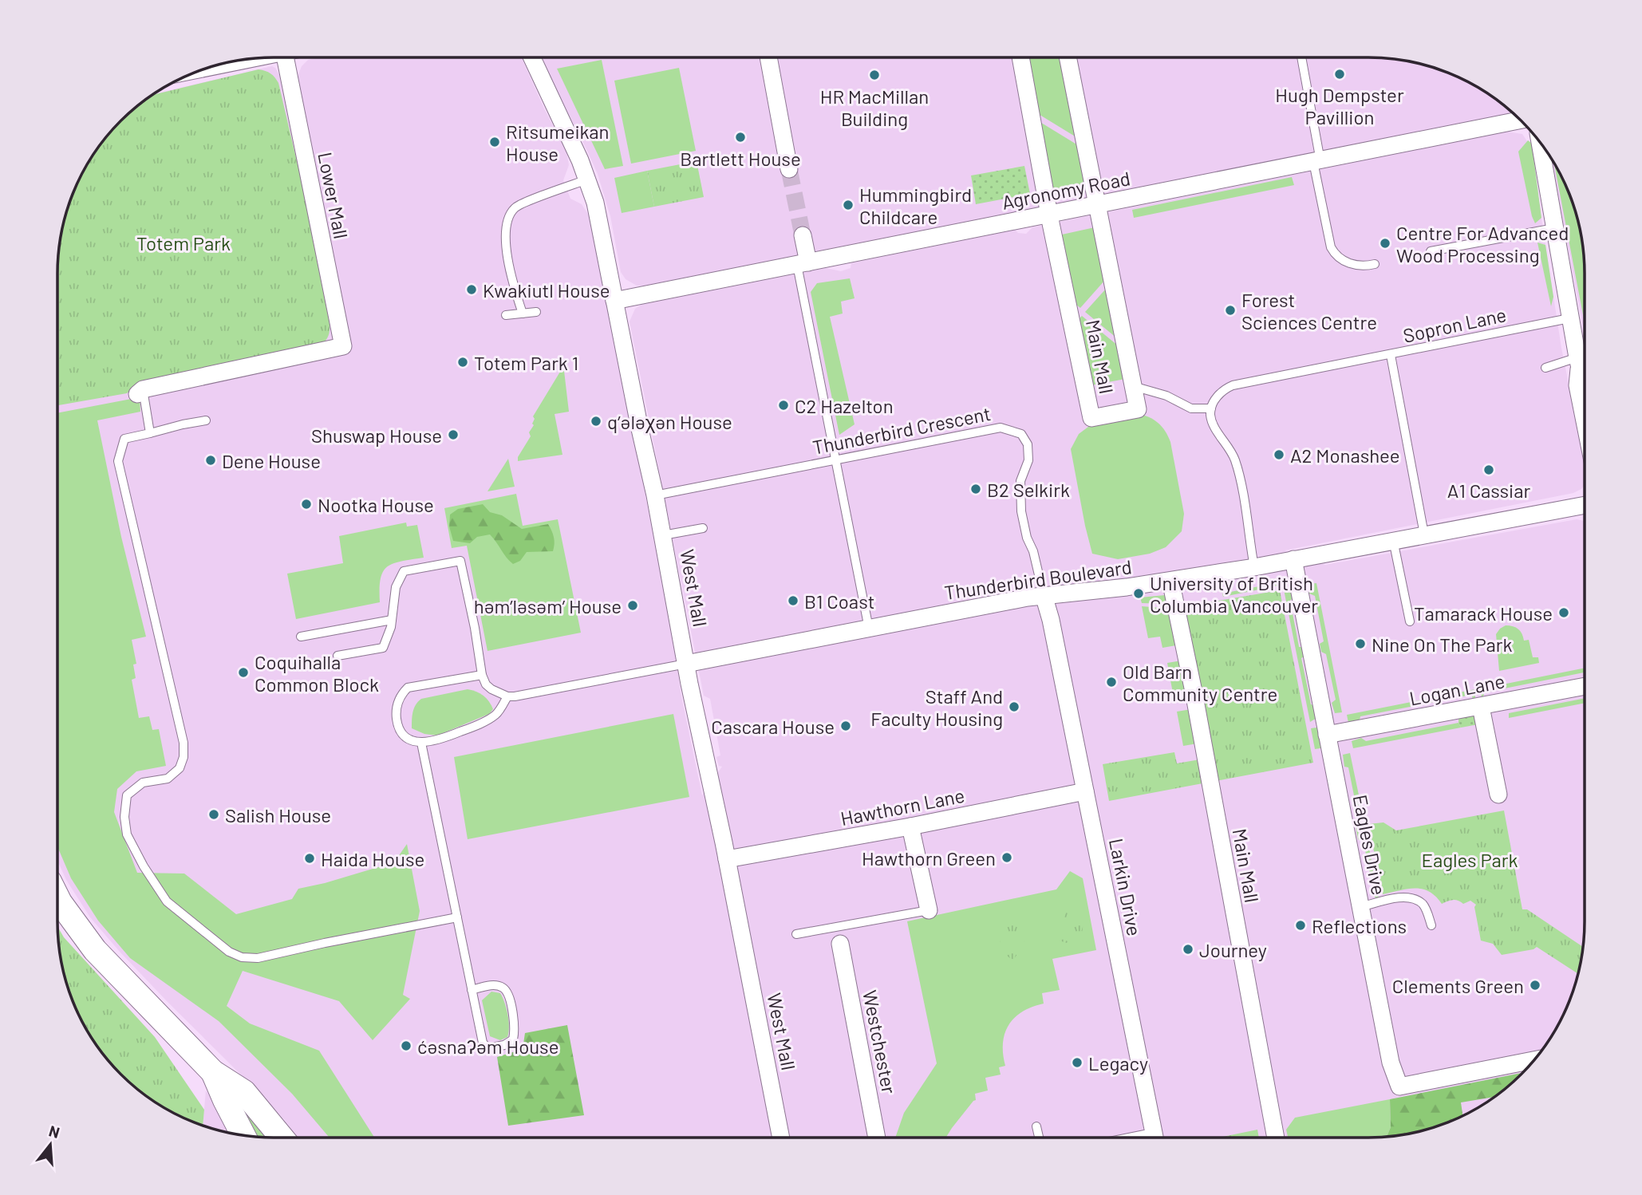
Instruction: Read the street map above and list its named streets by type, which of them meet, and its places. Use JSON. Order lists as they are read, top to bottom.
{
  "streets": {
    "street": [
      "Agronomy Road",
      "Lower Mall",
      "Main Mall",
      "Thunderbird Boulevard",
      "West Mall",
      "Logan Lane",
      "Hawthorn Lane",
      "Eagles Drive",
      "Larkin Drive",
      "Westchester"
    ],
    "lane": ["Sopron Lane", "Thunderbird Crescent"]
  },
  "crossings": [
    ["Agronomy Road", "Main Mall"],
    ["Agronomy Road", "West Mall"],
    ["Thunderbird Crescent", "Thunderbird Boulevard"],
    ["Thunderbird Crescent", "West Mall"],
    ["Thunderbird Crescent", "Larkin Drive"],
    ["Thunderbird Boulevard", "West Mall"],
    ["Thunderbird Boulevard", "Eagles Drive"],
    ["Thunderbird Boulevard", "Larkin Drive"],
    ["West Mall", "Hawthorn Lane"],
    ["Logan Lane", "Eagles Drive"],
    ["Hawthorn Lane", "Larkin Drive"]
  ],
  "parks": ["Totem Park", "Eagles Park"],
  "places": [
    "Hugh Dempster Pavillion",
    "HR MacMillan Building",
    "Bartlett House",
    "Ritsumeikan House",
    "Hummingbird Childcare",
    "Centre For Advanced Wood Processing",
    "Kwakiutl House",
    "Forest Sciences Centre",
    "Totem Park 1",
    "C2 Hazelton",
    "q’ələχən House",
    "Shuswap House",
    "A2 Monashee",
    "Dene House",
    "A1 Cassiar",
    "B2 Selkirk",
    "Nootka House",
    "University of British Columbia Vancouver",
    "B1 Coast",
    "həm’ləsəm’ House",
    "Tamarack House",
    "Nine On The Park",
    "Coquihalla Common Block",
    "Old Barn Community Centre",
    "Staff And Faculty Housing",
    "Cascara House",
    "Salish House",
    "Hawthorn Green",
    "Haida House",
    "Reflections",
    "Journey",
    "Clements Green",
    "c̓əsnaʔəm House",
    "Legacy"
  ],
  "north": "top"
}
